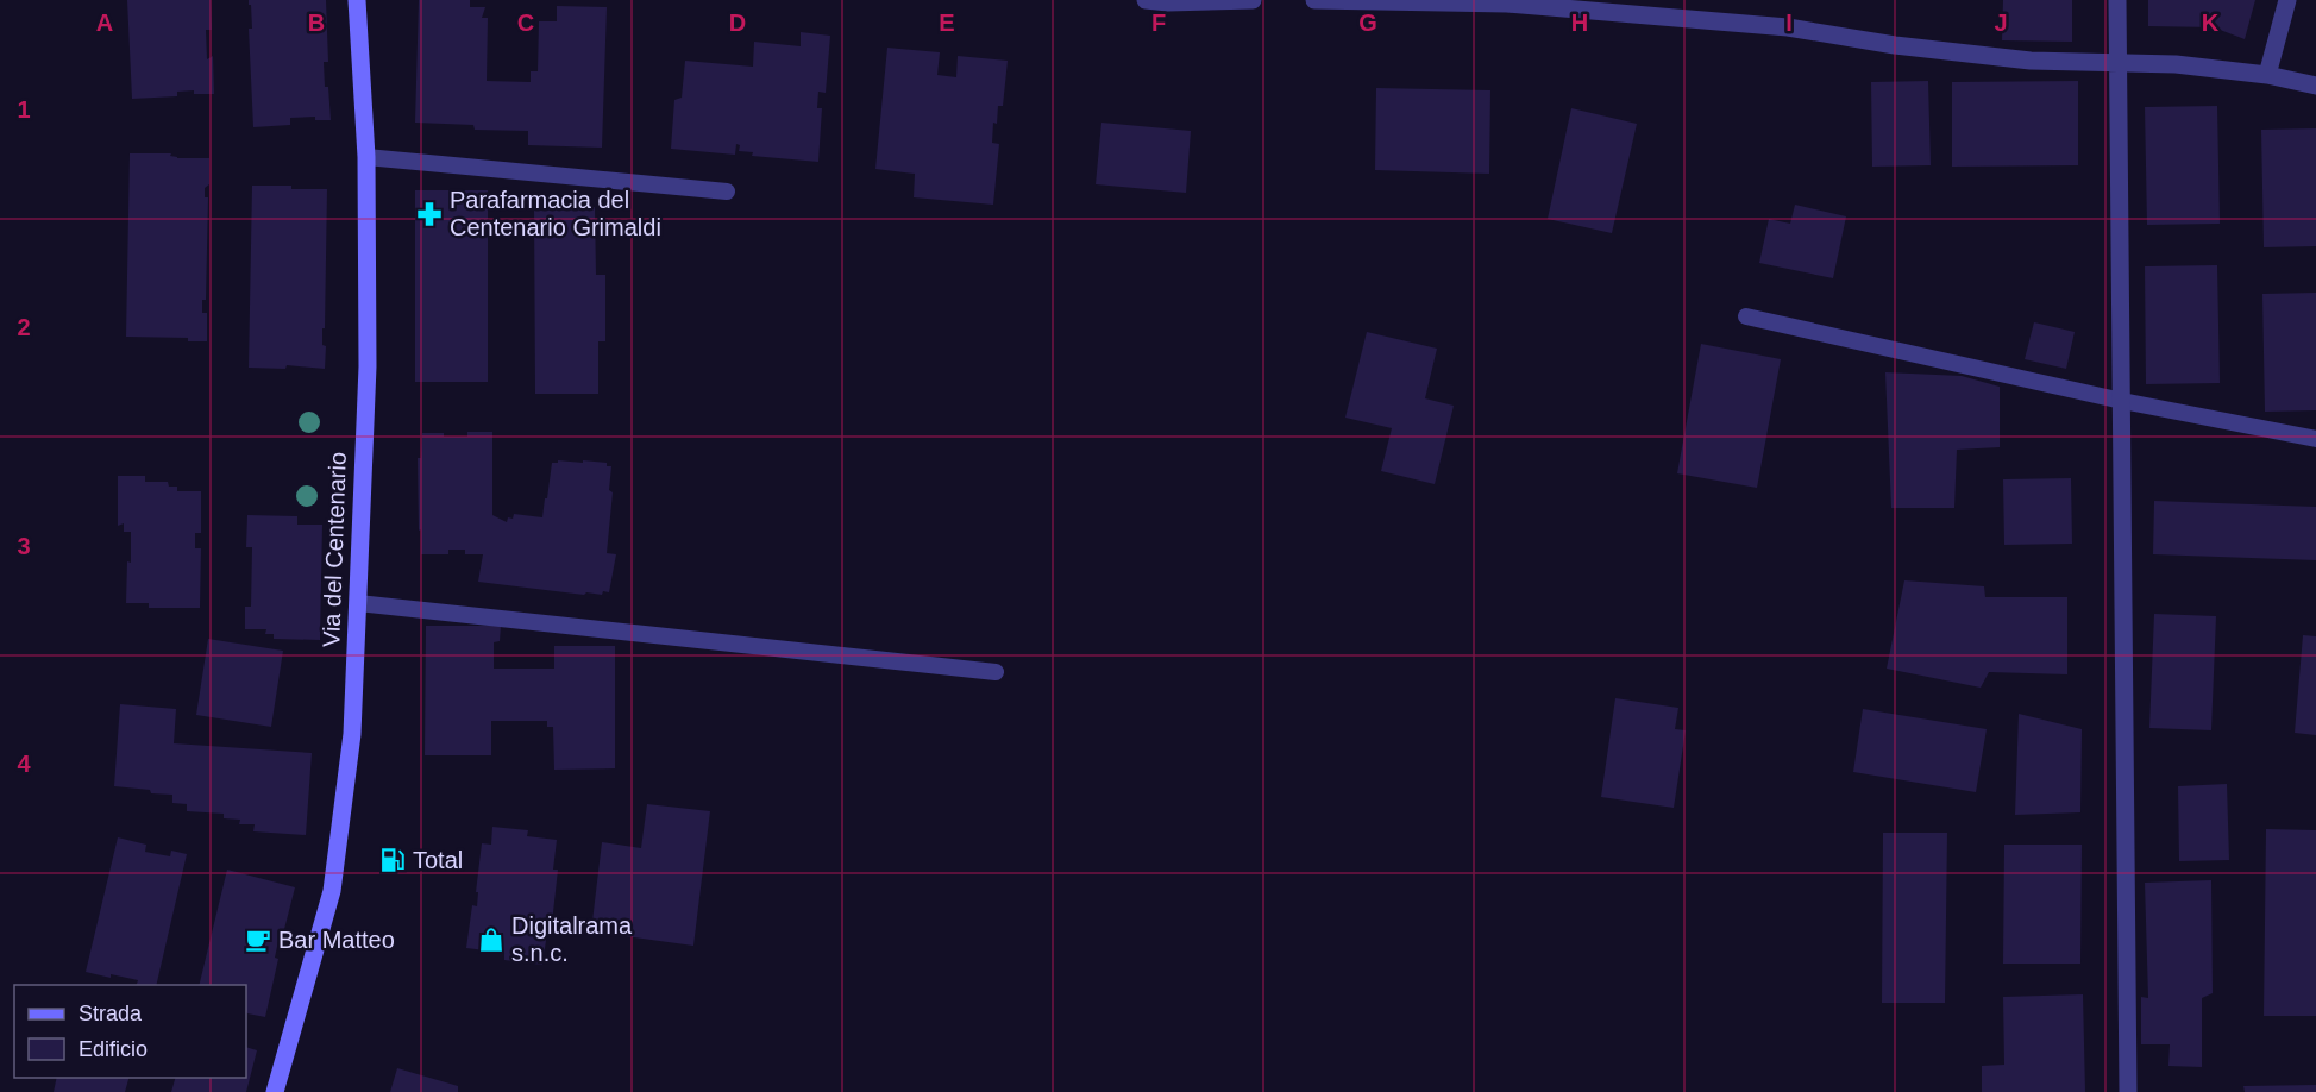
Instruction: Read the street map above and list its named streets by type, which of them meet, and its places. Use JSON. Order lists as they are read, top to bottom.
{
  "streets": {
    "street": ["Via del Centenario"]
  },
  "places": {
    "pharmacy": ["Parafarmacia del Centenario Grimaldi"],
    "fuel station": ["Total"],
    "cafe": ["Bar Matteo"],
    "shop": ["Digitalrama s.n.c."]
  },
  "legend": ["Strada", "Edificio"],
  "grid": {
    "columns": [
      "A",
      "B",
      "C",
      "D",
      "E",
      "F",
      "G",
      "H",
      "I",
      "J",
      "K"
    ],
    "rows": [
      "1",
      "2",
      "3",
      "4"
    ]
  }
}
